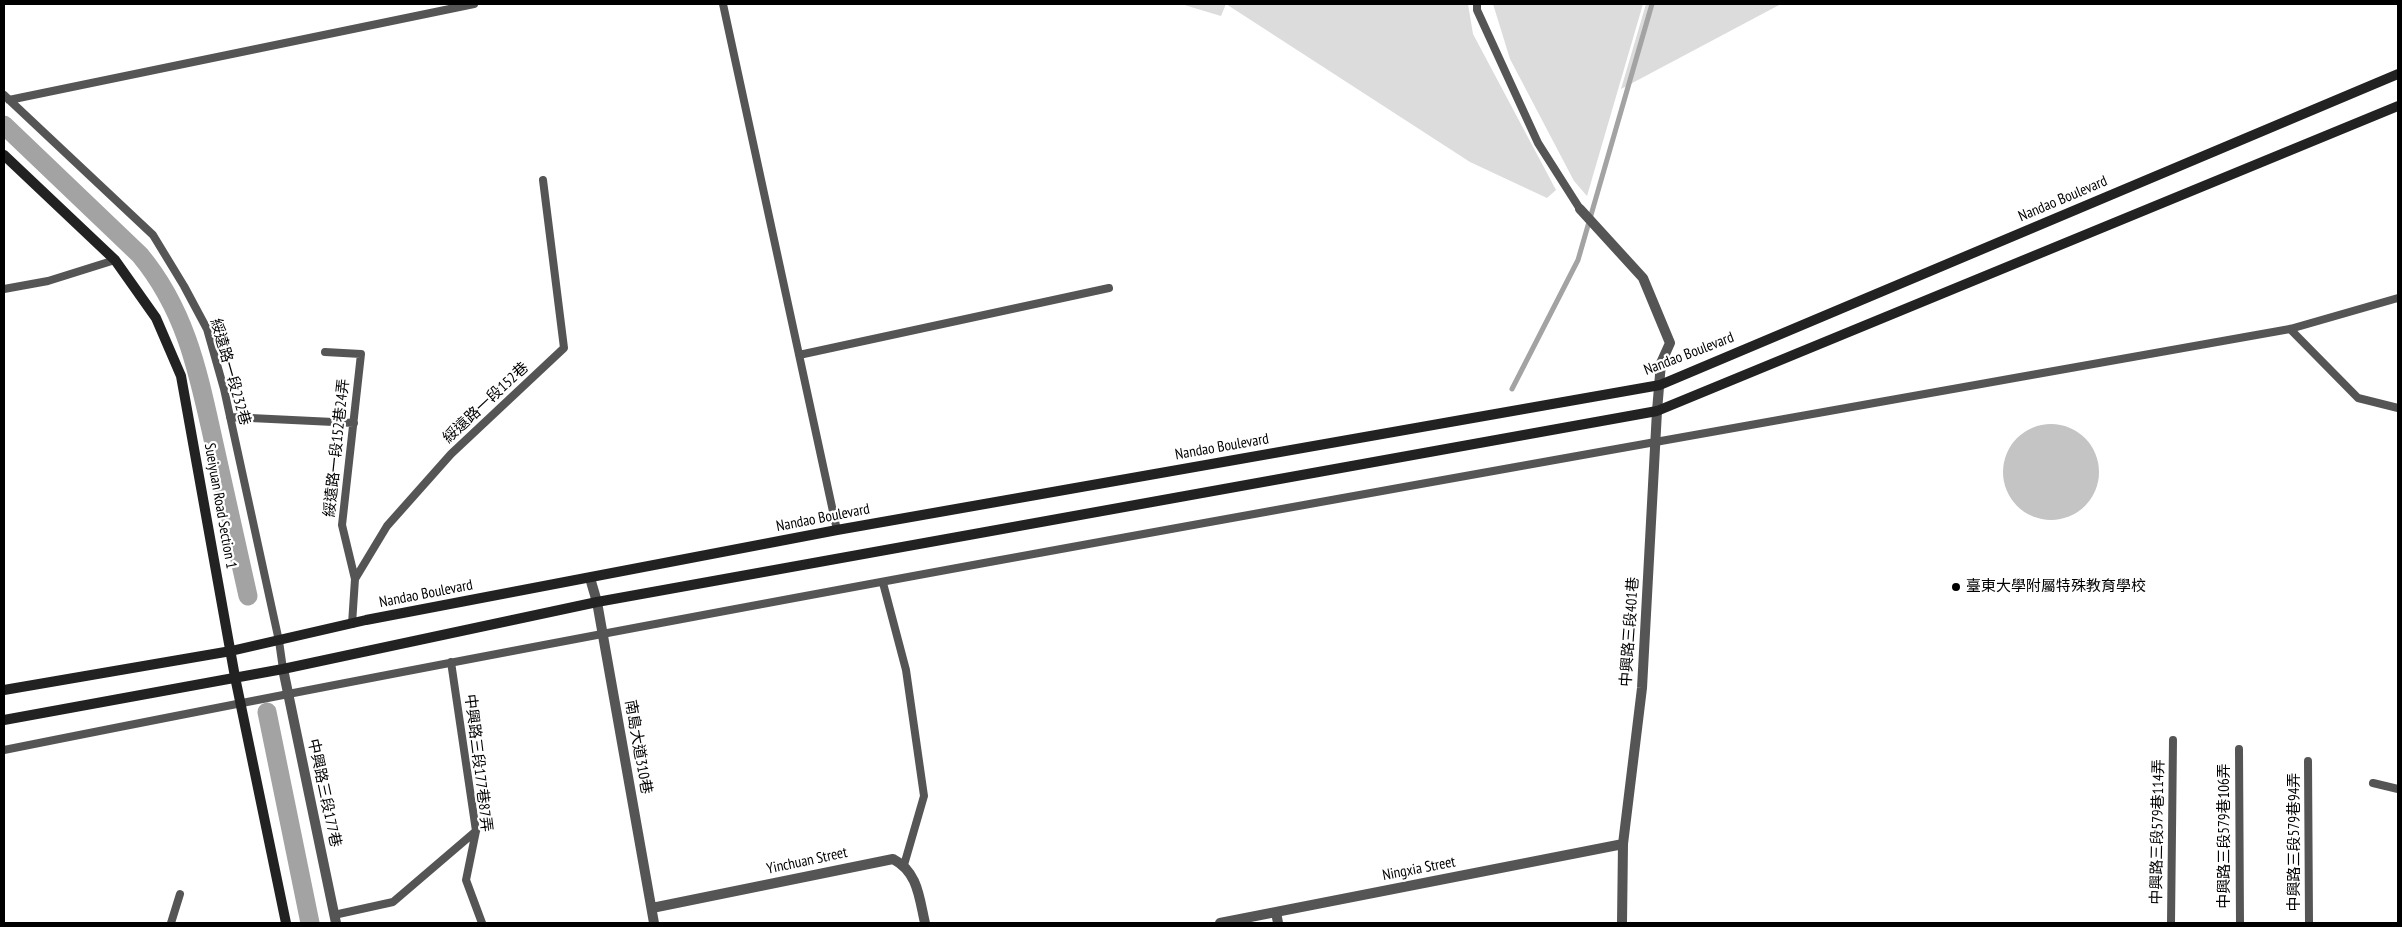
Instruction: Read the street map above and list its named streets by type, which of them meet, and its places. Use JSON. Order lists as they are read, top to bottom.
{
  "streets": {
    "street": [
      "Nandao Boulevard",
      "Sueiyuan Road Section 1",
      "中興路三段401巷",
      "南島大道310巷",
      "中興路三段177巷",
      "Yinchuan Street",
      "Ningxia Street"
    ],
    "lane": [
      "綏遠路一段232巷",
      "綏遠路一段152巷",
      "綏遠路一段152巷24弄",
      "中興路三段177巷87弄",
      "中興路三段579巷114弄",
      "中興路三段579巷106弄",
      "中興路三段579巷94弄"
    ]
  },
  "crossings": [
    ["Nandao Boulevard", "綏遠路一段232巷"],
    ["Nandao Boulevard", "綏遠路一段152巷"],
    ["Nandao Boulevard", "Sueiyuan Road Section 1"],
    ["Nandao Boulevard", "中興路三段401巷"],
    ["Nandao Boulevard", "南島大道310巷"],
    ["綏遠路一段232巷", "中興路三段177巷"],
    ["綏遠路一段152巷", "綏遠路一段152巷24弄"],
    ["中興路三段401巷", "Ningxia Street"],
    ["南島大道310巷", "Yinchuan Street"]
  ],
  "places": ["臺東大學附屬特殊教育學校"]
}
